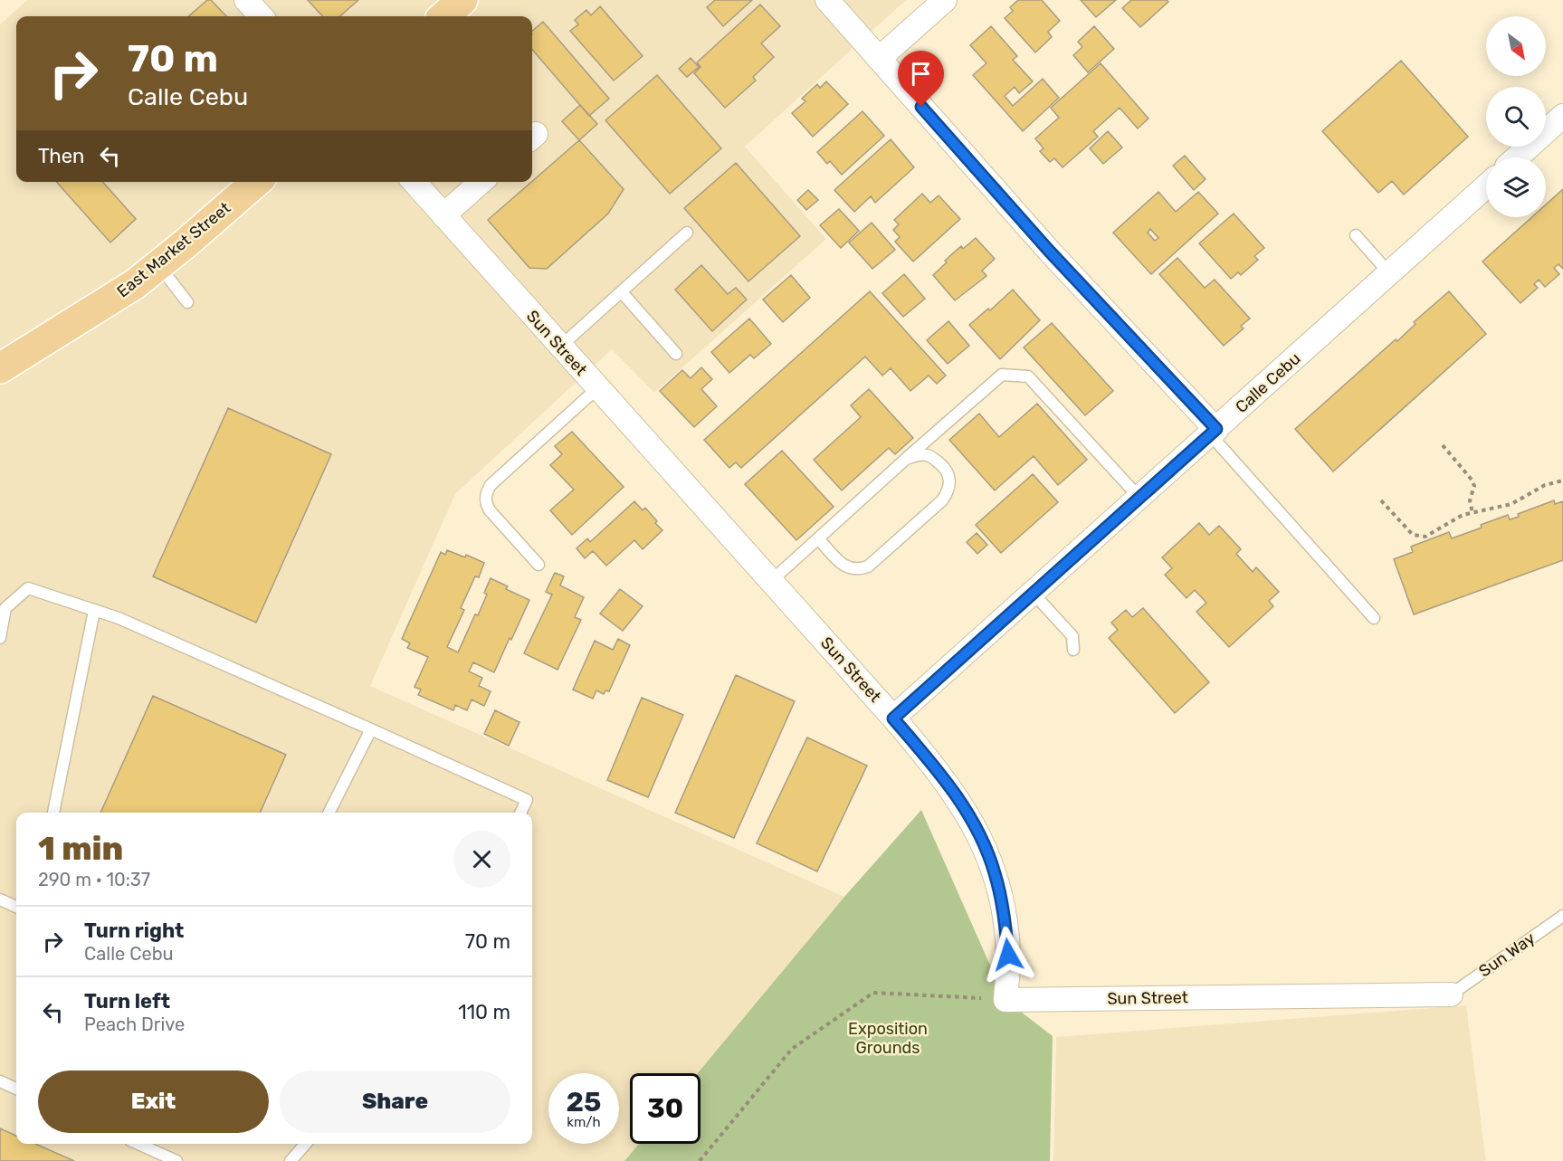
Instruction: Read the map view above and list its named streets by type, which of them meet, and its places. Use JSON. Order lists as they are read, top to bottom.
{
  "streets": {
    "main road": ["East Market Street"],
    "street": ["Sun Street", "Calle Cebu"],
    "lane": ["Sun Way"]
  },
  "crossings": [
    ["Sun Street", "Calle Cebu"],
    ["Sun Street", "Sun Way"]
  ],
  "parks": ["Exposition Grounds"],
  "north": "bottom right",
  "page": {
    "turn": ["70 m", "Calle Cebu"],
    "then": "Then",
    "heading": ["1 min", "290 m · 10:37"],
    "list": [
      {
        "name": "Turn right",
        "note": "Calle Cebu",
        "value": "70 m"
      },
      {
        "name": "Turn left",
        "note": "Peach Drive",
        "value": "110 m"
      }
    ],
    "buttons": ["Exit", "Share"],
    "speed": "25 km/h",
    "limit": "30"
  }
}
